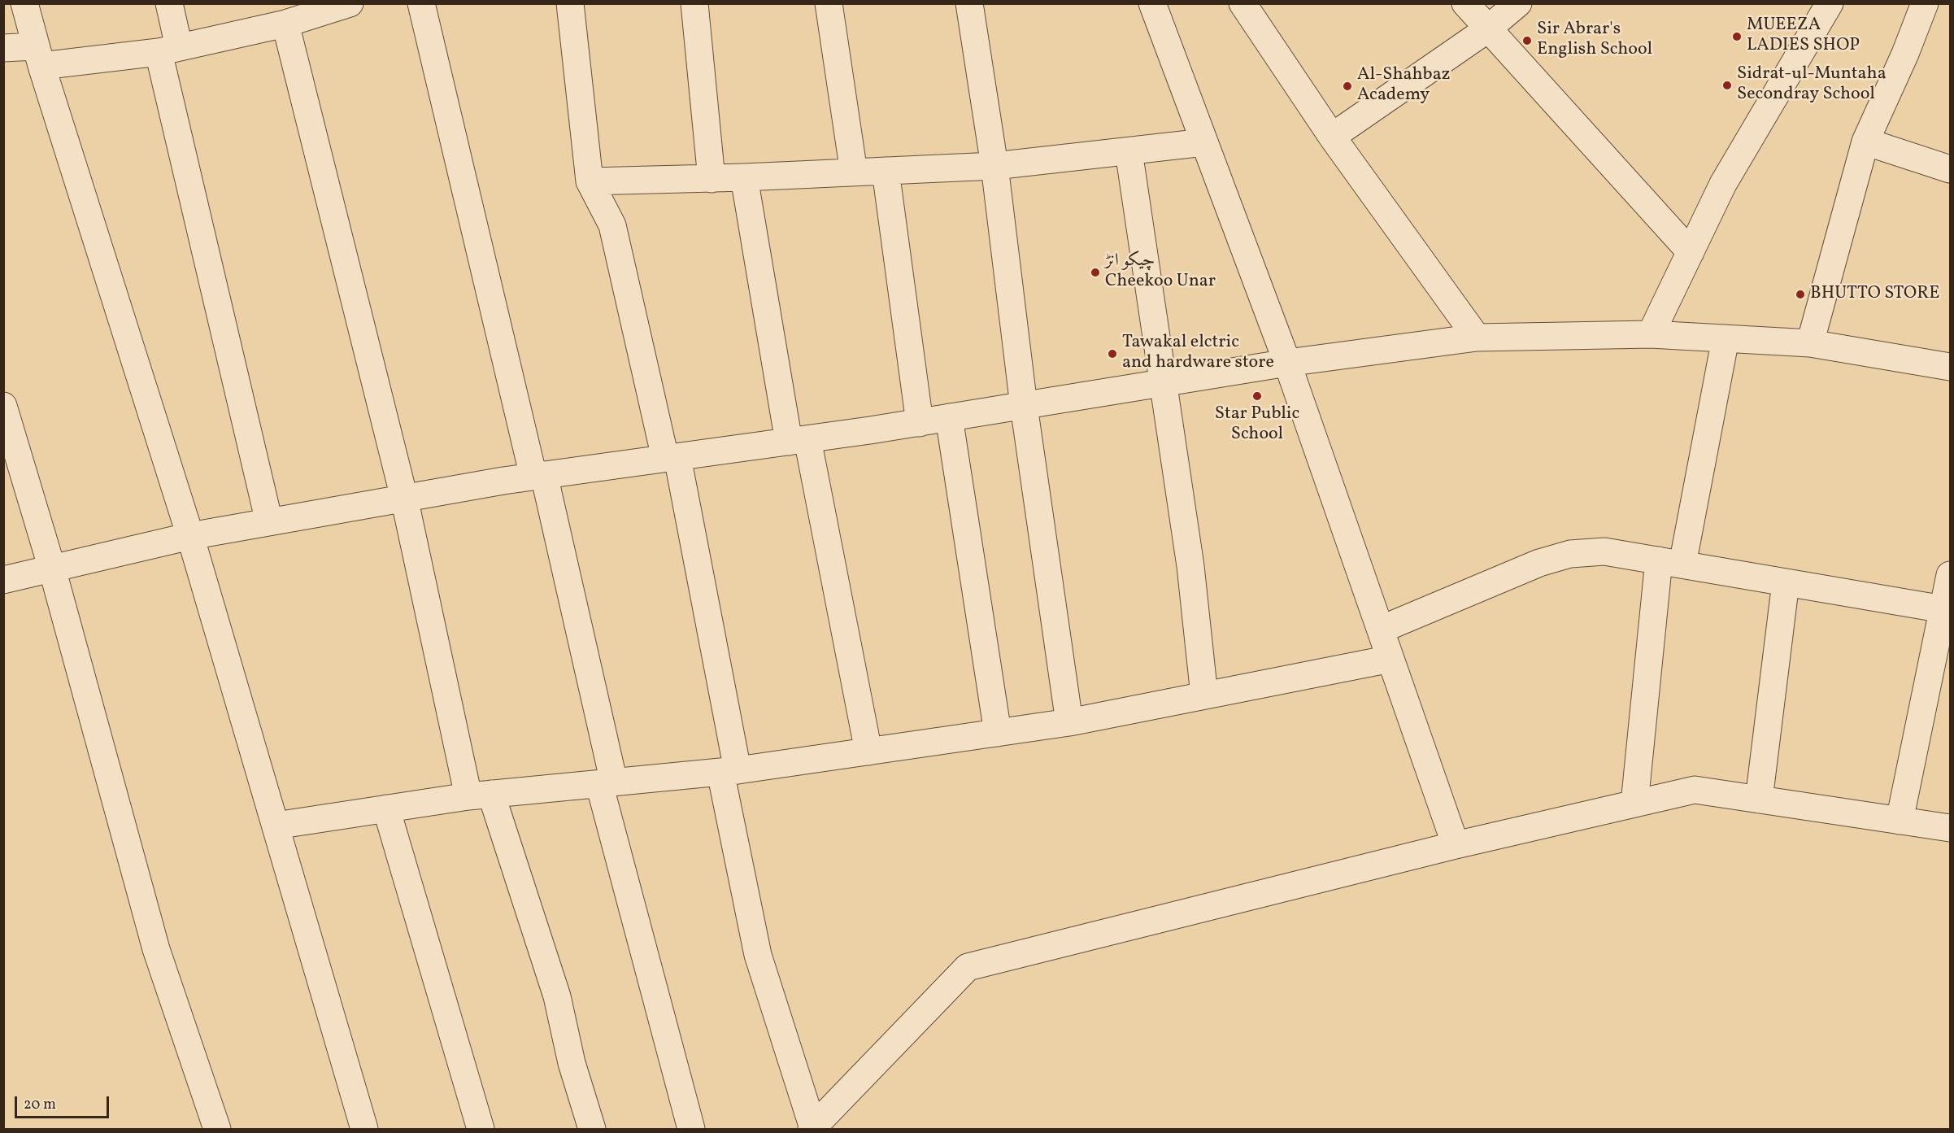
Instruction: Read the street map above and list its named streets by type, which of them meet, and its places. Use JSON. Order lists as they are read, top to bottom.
{
  "places": [
    "MUEEZA LADIES SHOP",
    "Sir Abrar's English School",
    "Sidrat-ul-Muntaha Secondray School",
    "Al-Shahbaz Academy",
    "چیکو انڑ Cheekoo Unar",
    "BHUTTO STORE",
    "Tawakal elctric and hardware store",
    "Star Public School"
  ],
  "scale_bar": "20 m"
}
